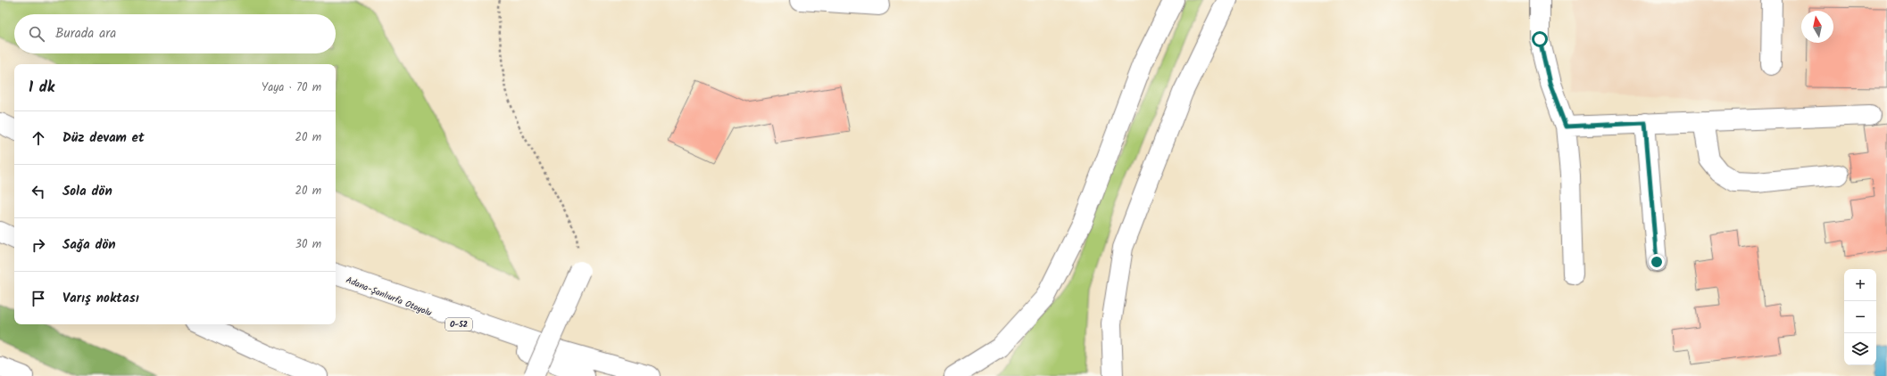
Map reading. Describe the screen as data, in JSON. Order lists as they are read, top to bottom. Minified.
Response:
{"streets":{"main road":["Adana-Şanlıurfa Otoyolu","O-52"]},"north":"top","page":{"search":"Burada ara","heading":["1 dk","Yaya · 70 m"],"list":[["Düz devam et","20 m"],["Sola dön","20 m"],["Sağa dön","30 m"],"Varış noktası"],"map_buttons":["+","−"]}}
